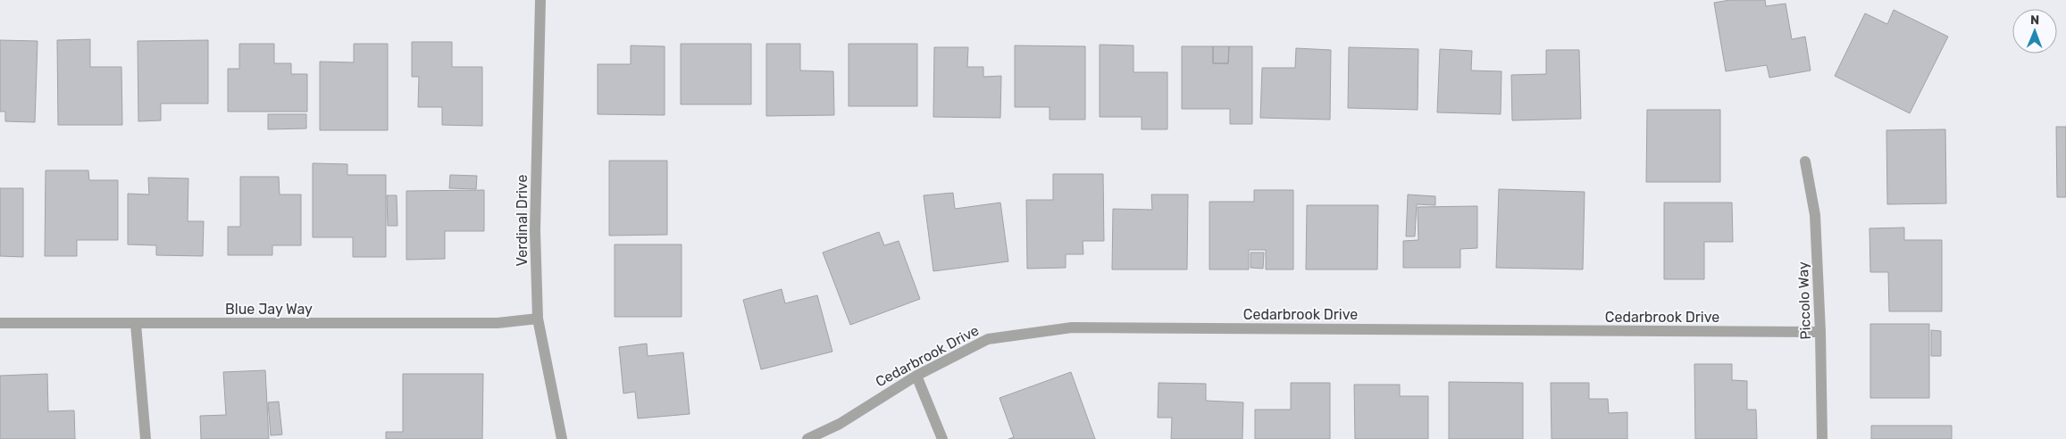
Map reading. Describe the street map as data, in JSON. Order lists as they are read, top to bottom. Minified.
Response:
{"streets":{"street":["Verdinal Drive","Piccolo Way","Blue Jay Way","Cedarbrook Drive"]},"crossings":[["Verdinal Drive","Blue Jay Way"],["Piccolo Way","Cedarbrook Drive"]],"north":"top"}
